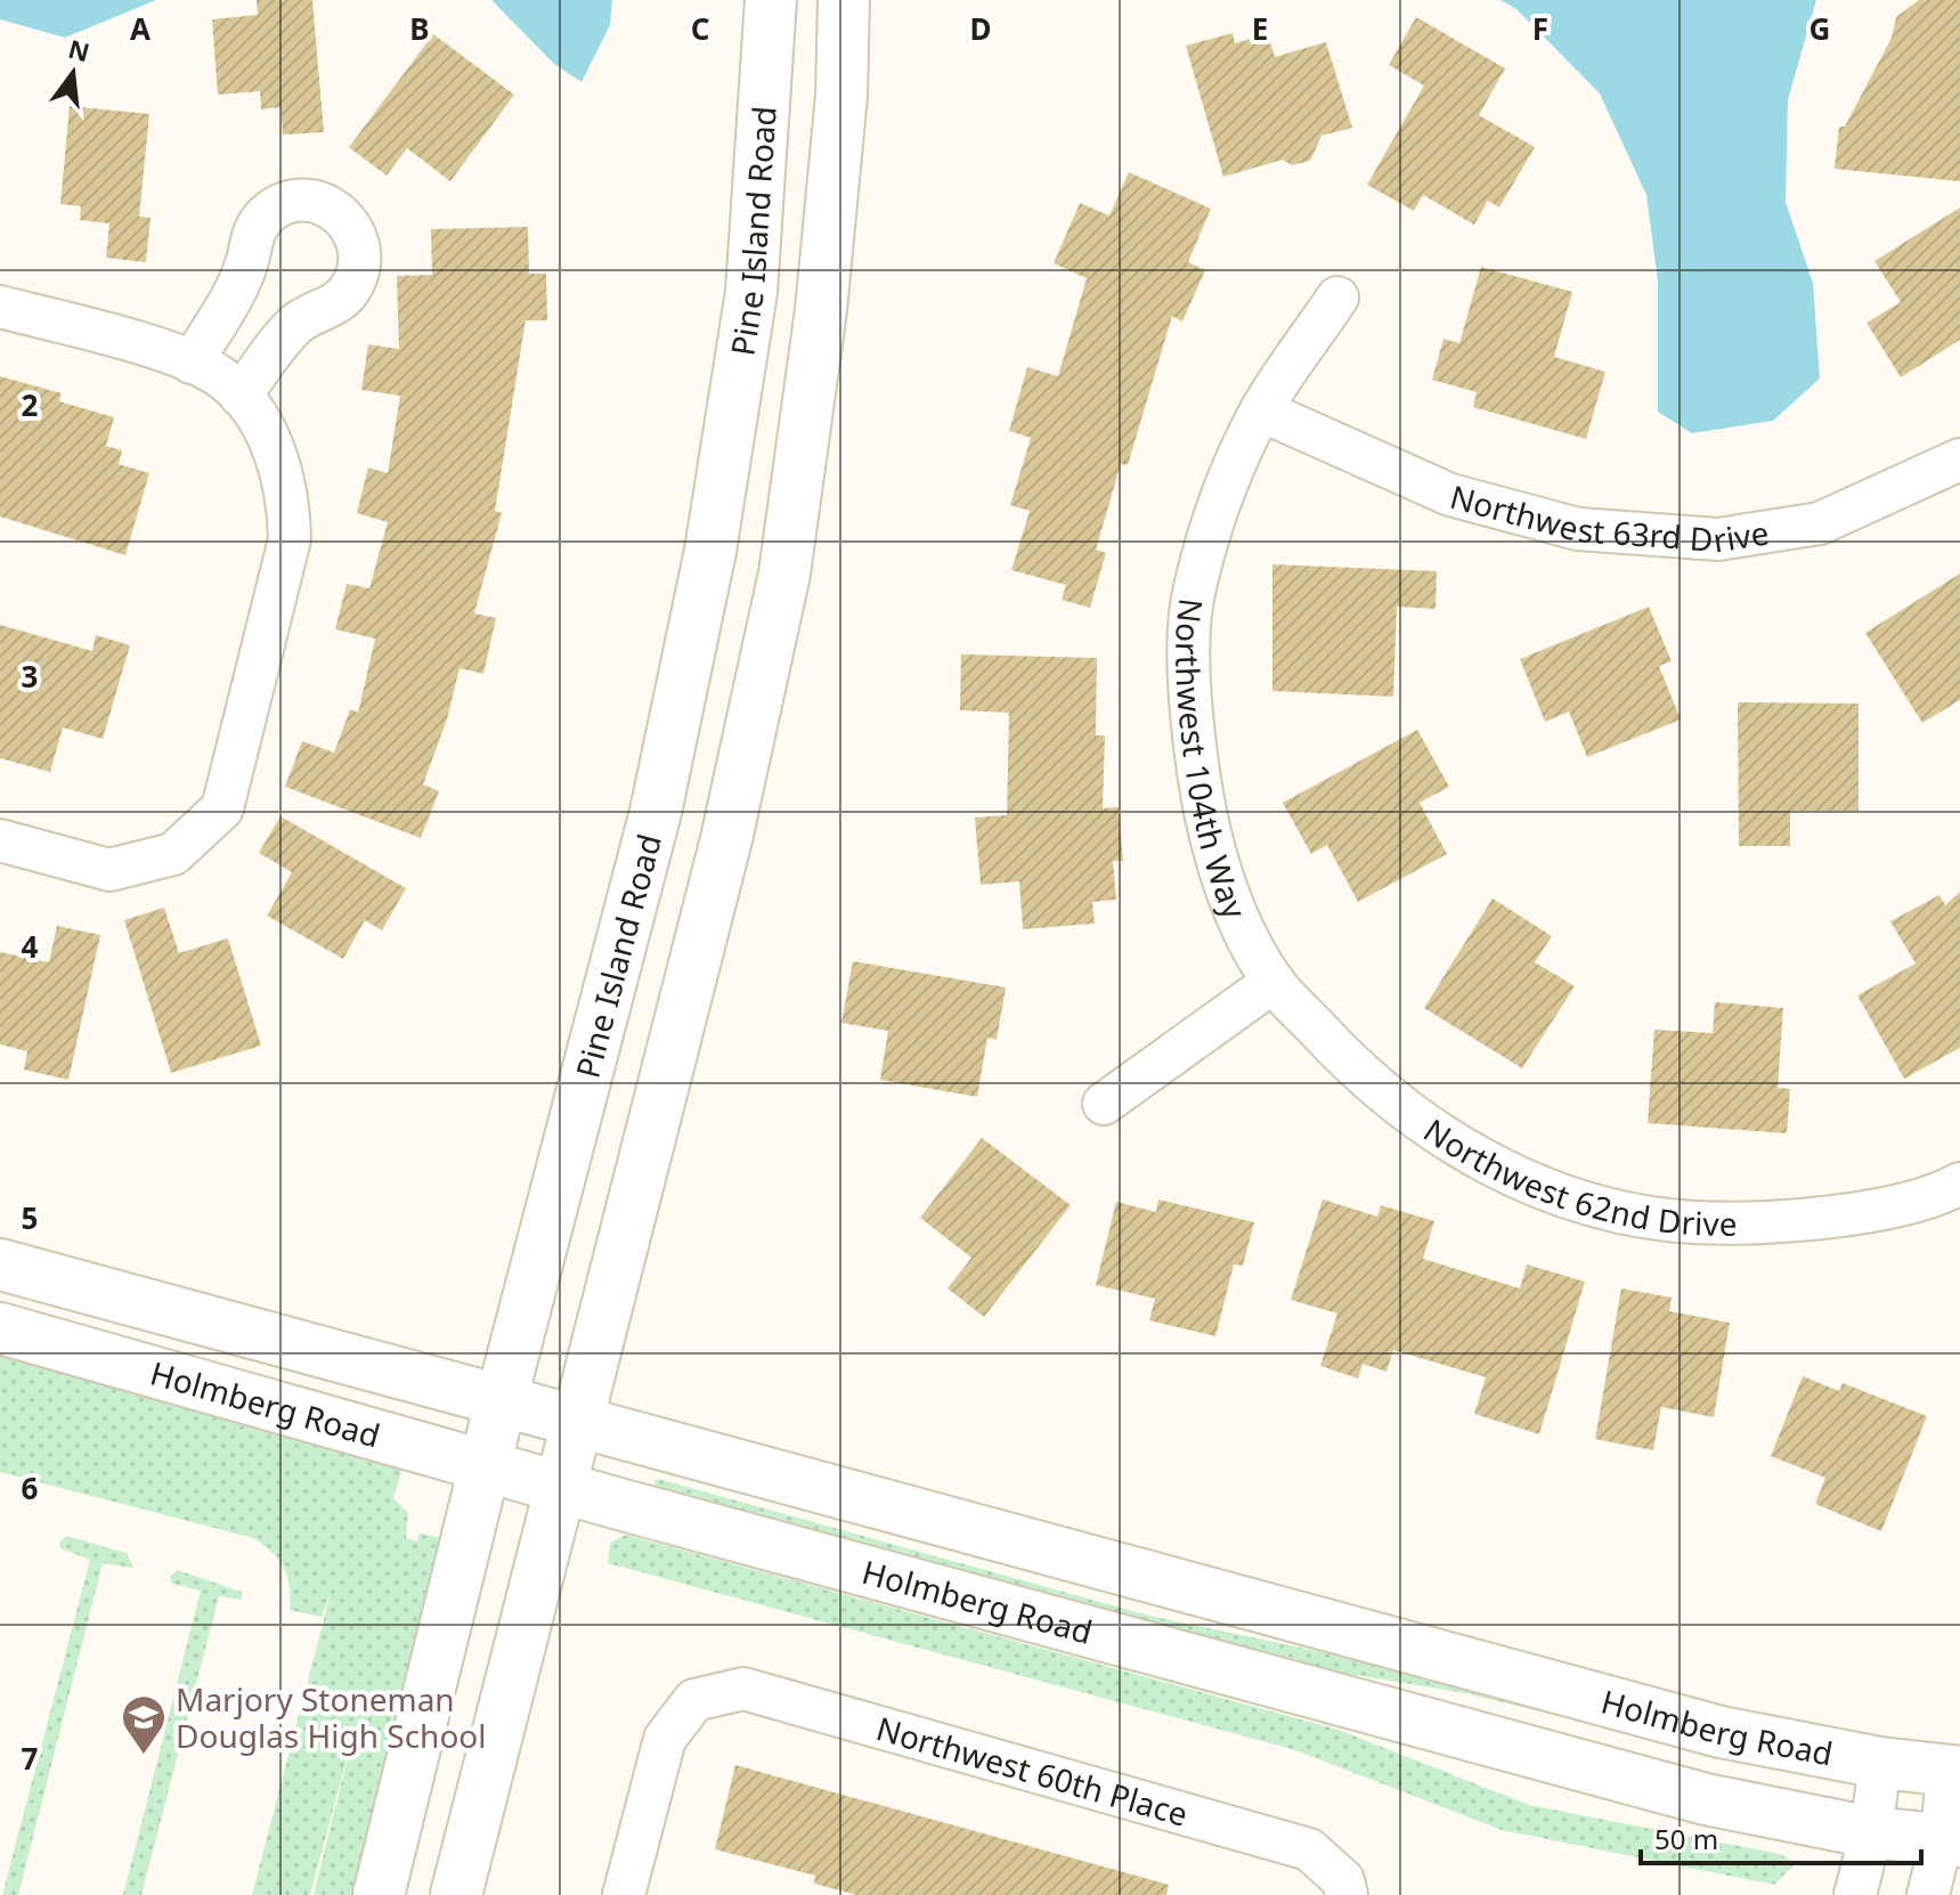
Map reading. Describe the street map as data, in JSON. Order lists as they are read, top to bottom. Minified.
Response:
{"streets":{"street":["Pine Island Road","Northwest 63rd Drive","Northwest 104th Way","Northwest 62nd Drive","Holmberg Road","Northwest 60th Place"]},"crossings":[["Pine Island Road","Holmberg Road"],["Northwest 63rd Drive","Northwest 104th Way"],["Northwest 104th Way","Northwest 62nd Drive"]],"places":{"school or university":["Marjory Stoneman Douglas High School"]},"scale_bar":"50 m","north":"top","grid":{"columns":["A","B","C","D","E","F","G"],"rows":["2","3","4","5","6","7"]}}
